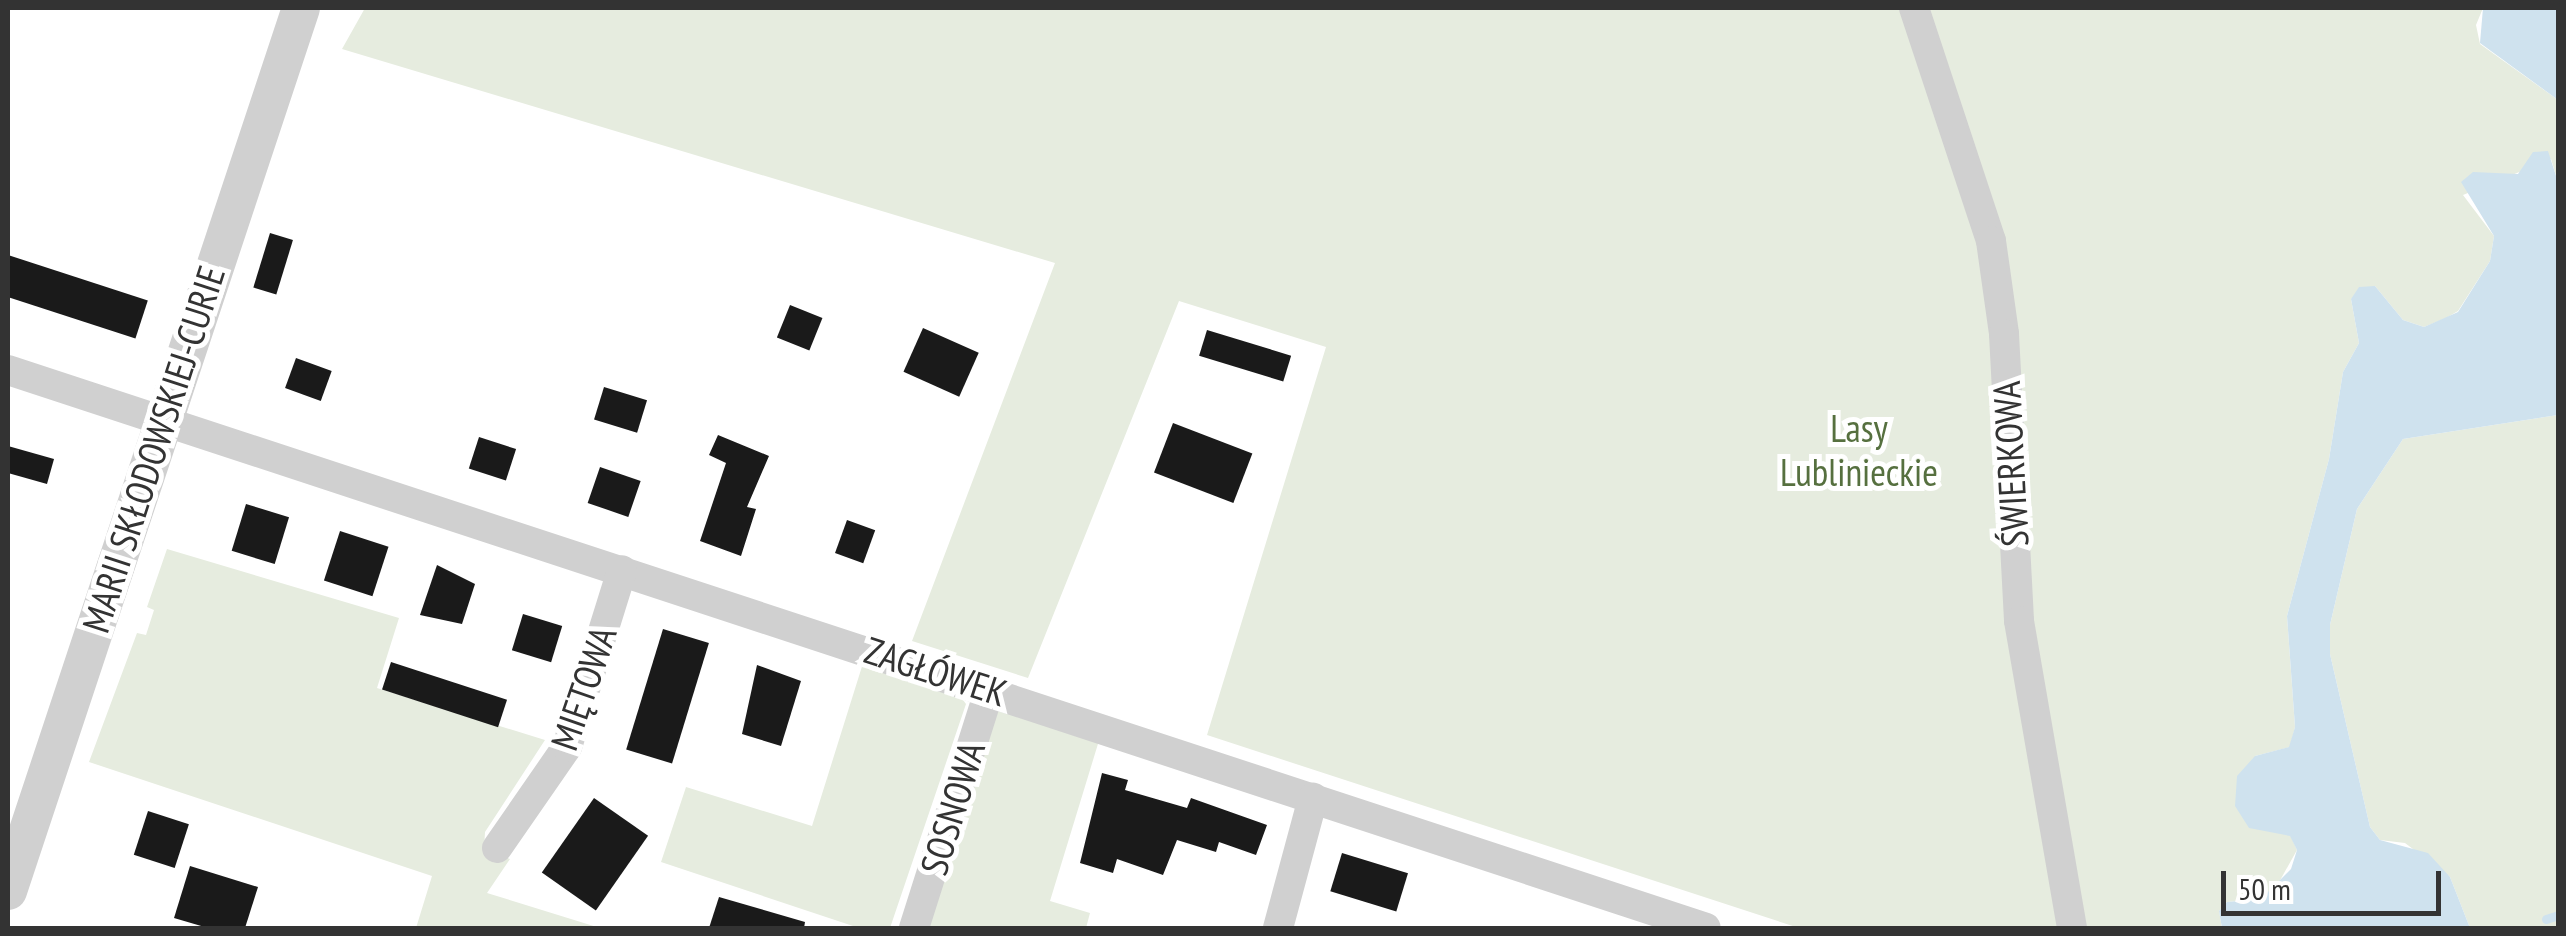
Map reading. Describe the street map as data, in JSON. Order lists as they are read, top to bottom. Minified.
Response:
{"streets":{"street":["MARII SKŁODOWSKIEJ-CURIE","ŚWIERKOWA","ZAGŁÓWEK","MIĘTOWA","SOSNOWA"]},"crossings":[["MARII SKŁODOWSKIEJ-CURIE","ZAGŁÓWEK"],["ZAGŁÓWEK","MIĘTOWA"],["ZAGŁÓWEK","SOSNOWA"]],"parks":["Lasy Lublinieckie"],"scale_bar":"50 m"}
